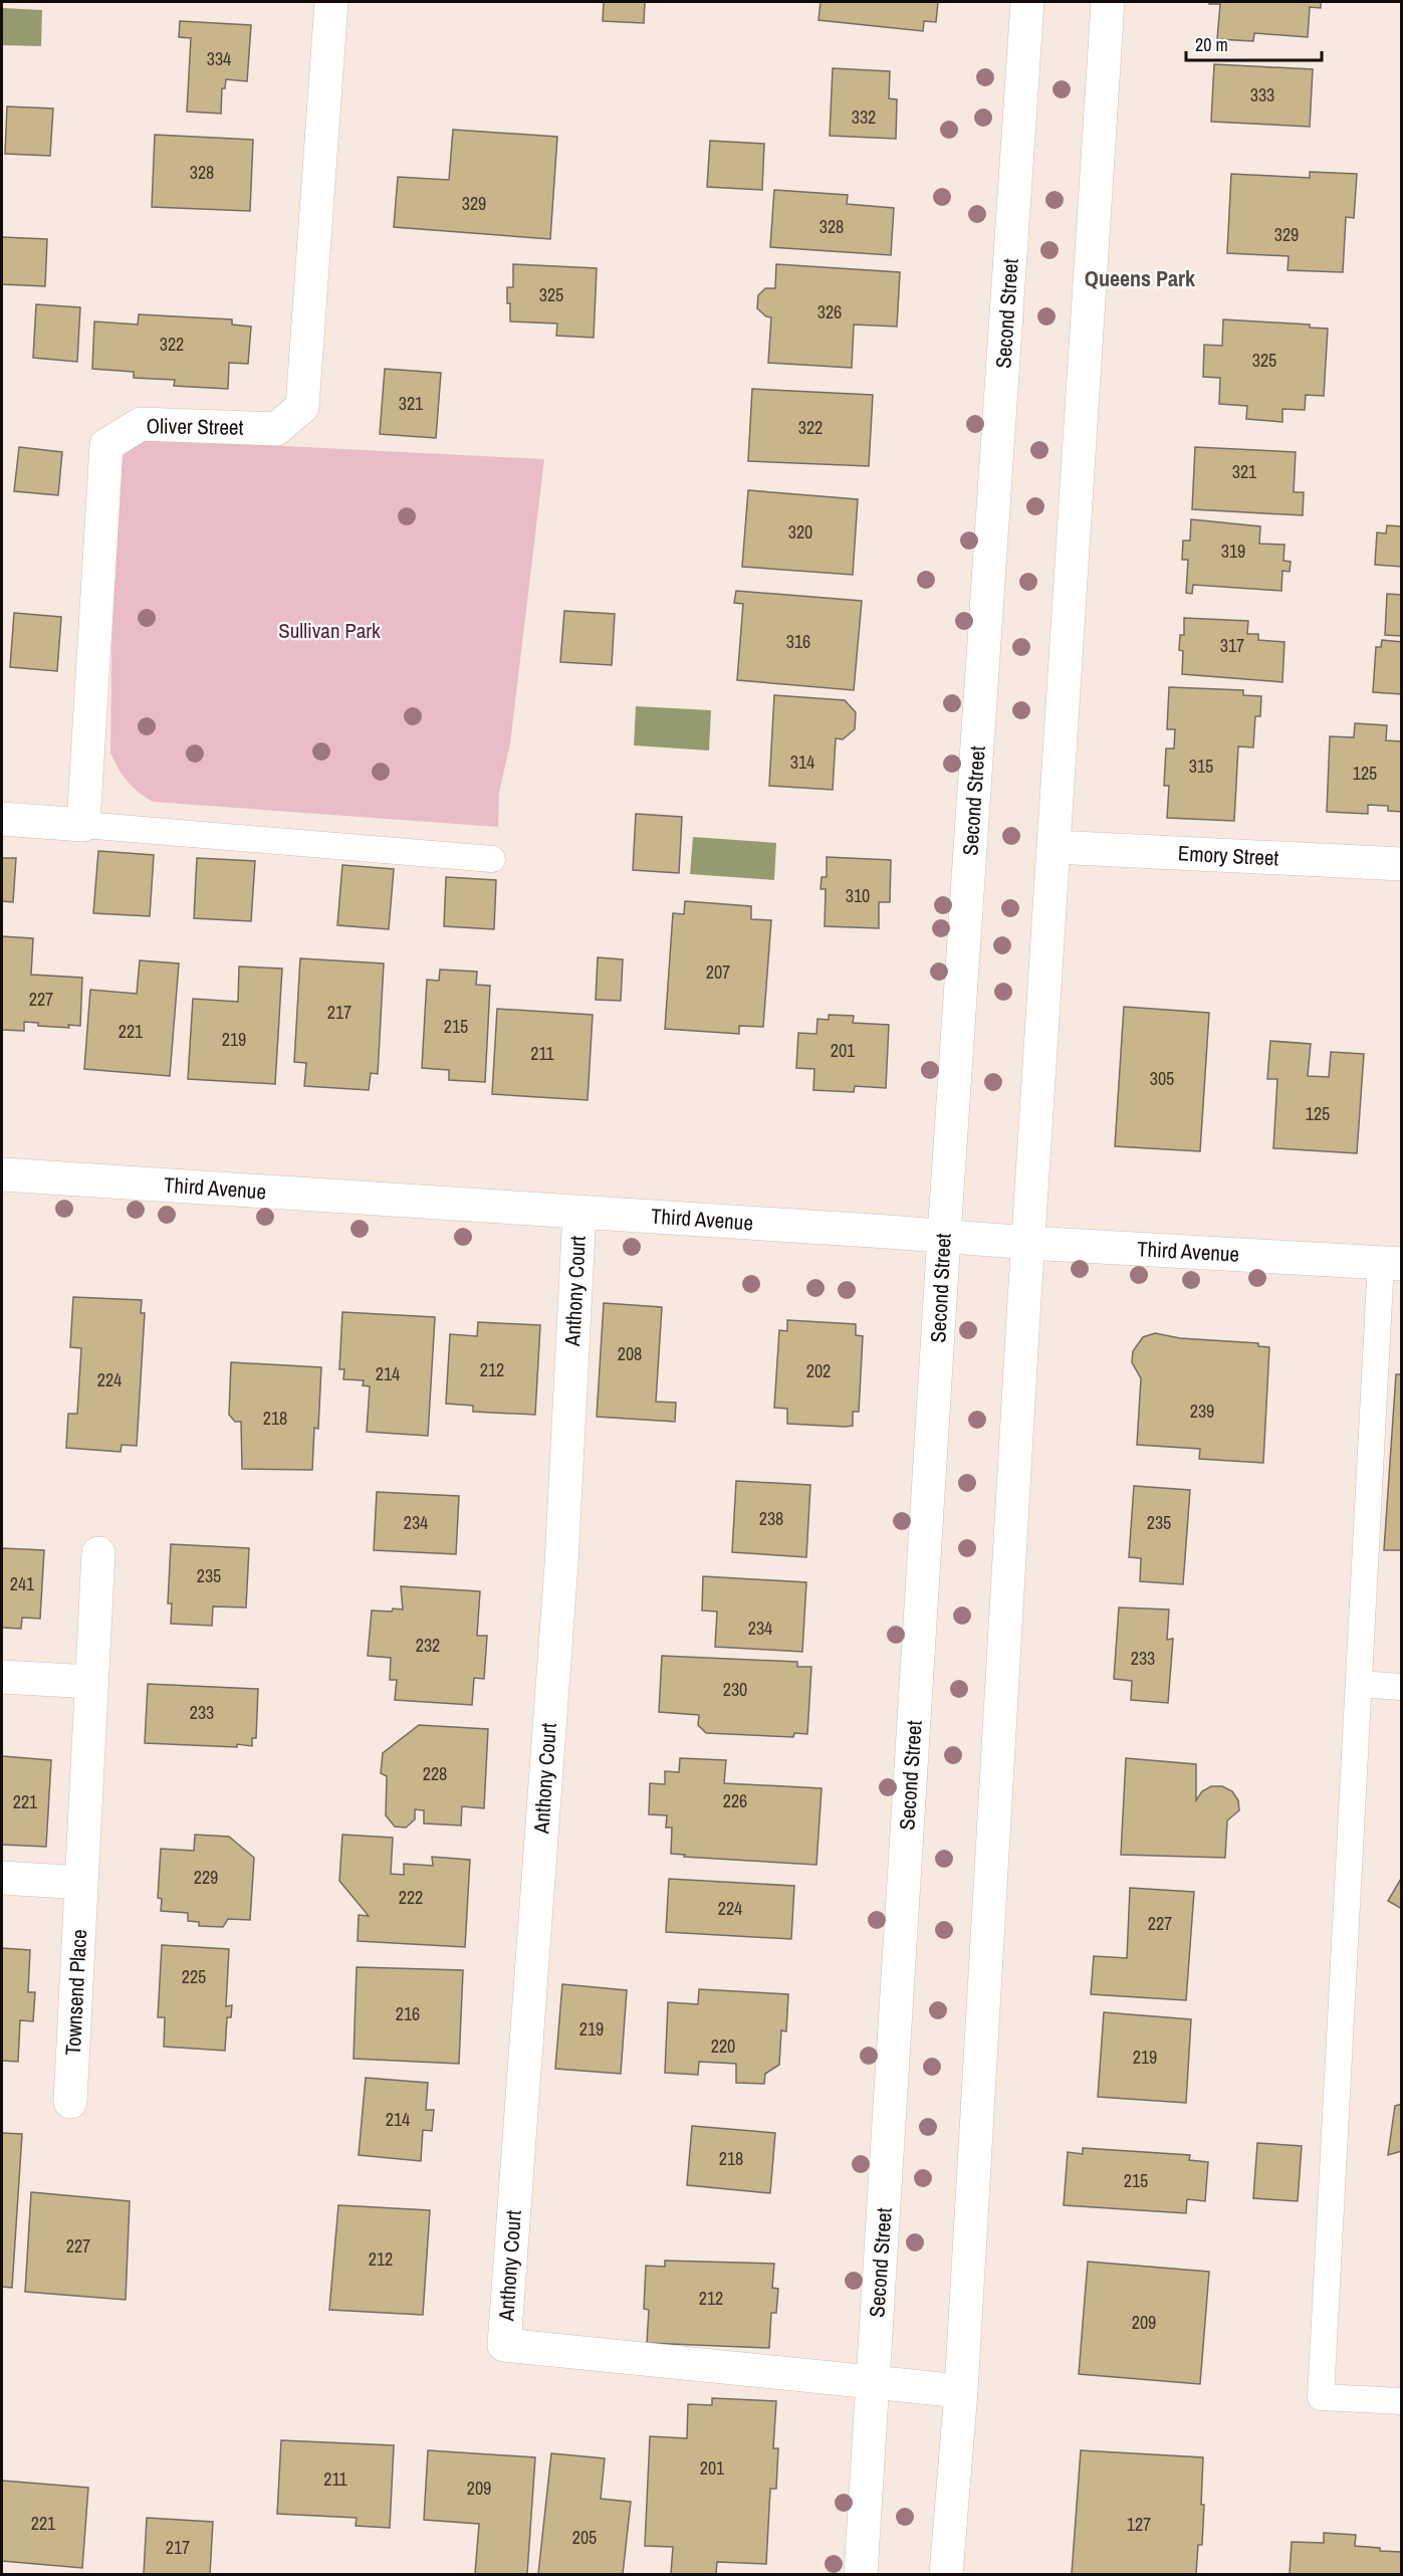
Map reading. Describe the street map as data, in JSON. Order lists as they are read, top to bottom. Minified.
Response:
{"streets":{"street":["Second Street","Oliver Street","Emory Street","Third Avenue","Anthony Court","Townsend Place"]},"crossings":[["Second Street","Third Avenue"],["Second Street","Anthony Court"],["Third Avenue","Anthony Court"]],"districts":["Queens Park"],"parks":["Sullivan Park"],"house_numbers":["334","333","332","328","329","328","329","325","326","322","325","321","322","321","320","319","316","317","314","315","125","310","207","227","217","215","221","219","201","211","305","125","208","212","202","214","224","239","218","238","234","235","235","241","234","232","233","230","233","228","226","221","229","222","224","227","225","216","219","220","219","214","218","215","227","212","212","209","201","211","209","221","127","205","217"],"scale_bar":"20 m"}
